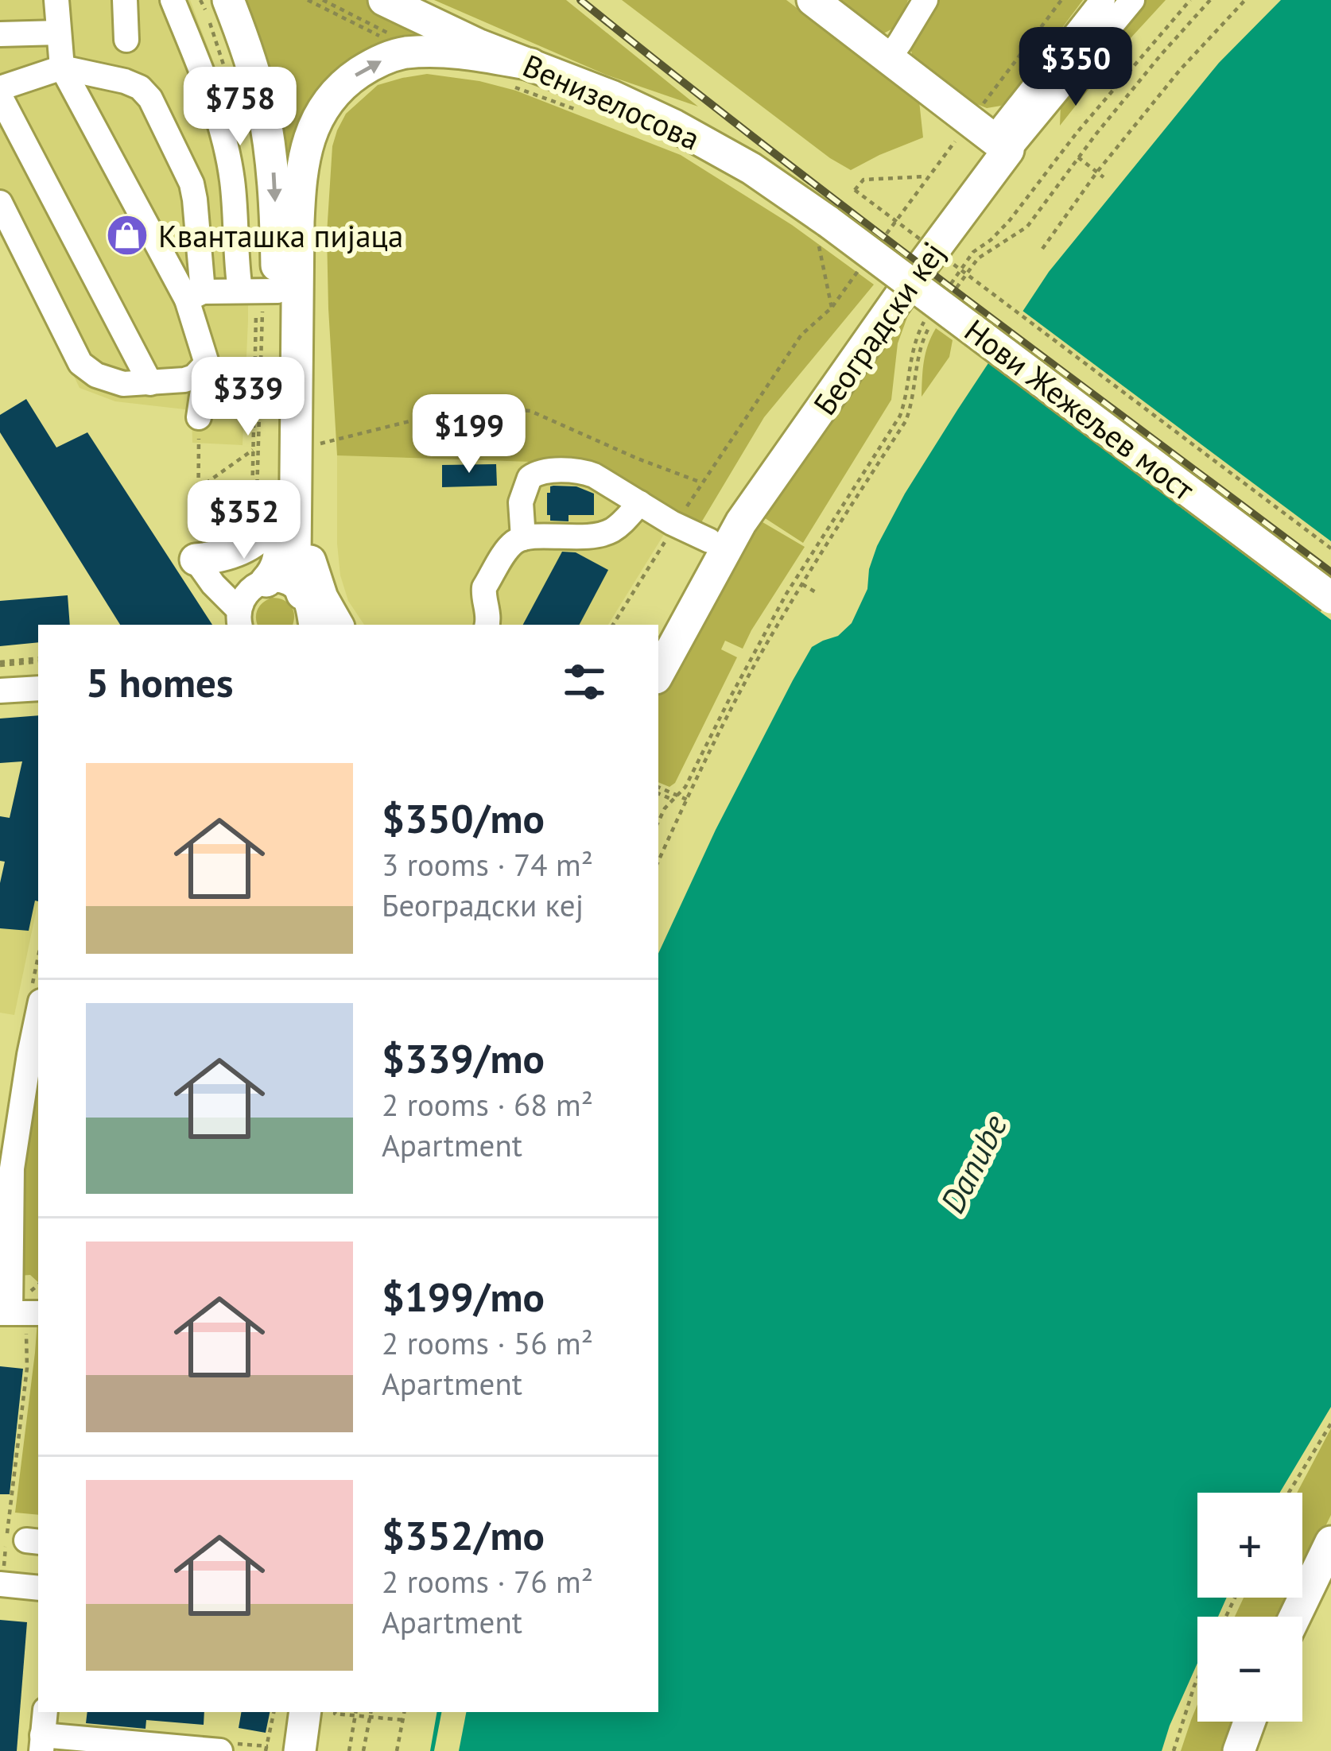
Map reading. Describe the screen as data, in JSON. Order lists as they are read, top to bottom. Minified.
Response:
{"streets":{"main road":["Венизелосова","Београдски кеј","Нови Жежељев мост"]},"crossings":[["Венизелосова","Нови Жежељев мост"]],"water":["Danube"],"places":{"shop":["Кванташка пијаца"]},"page":{"price":["$350","$758","$339","$199","$352"],"heading":"5 homes","list":[{"name":"$350/mo","note":"3 rooms · 74 m² · Београдски кеј"},{"name":"$339/mo","note":"2 rooms · 68 m² · Apartment"},{"name":"$199/mo","note":"2 rooms · 56 m² · Apartment"},{"name":"$352/mo","note":"2 rooms · 76 m² · Apartment"}],"map_buttons":["+","−"]}}
